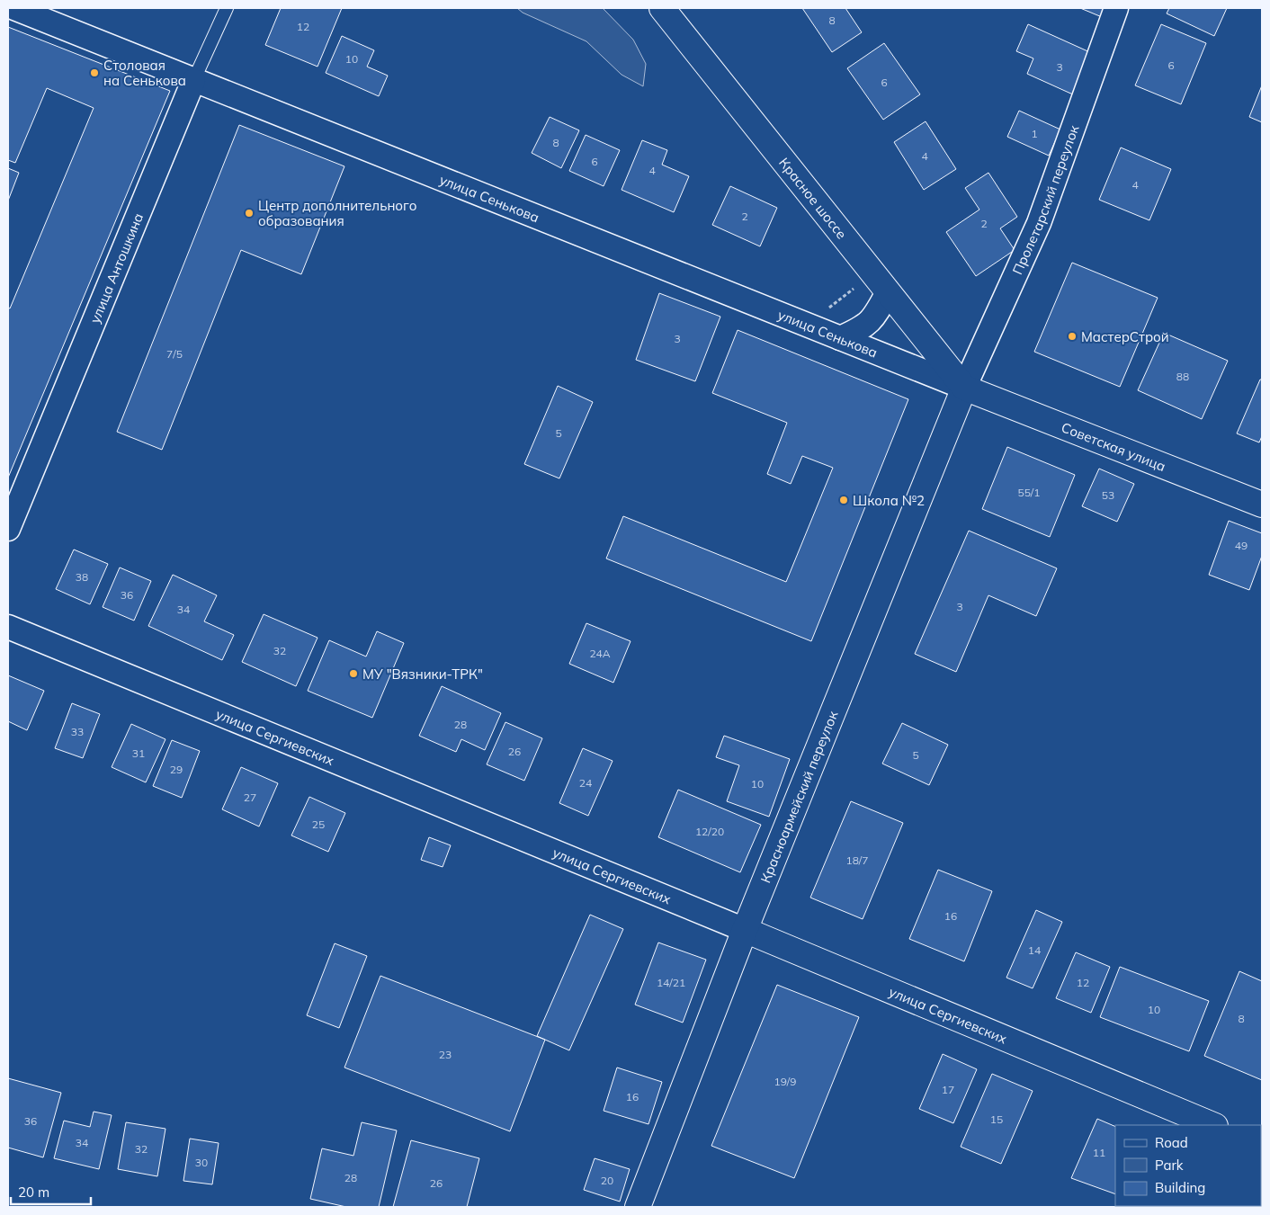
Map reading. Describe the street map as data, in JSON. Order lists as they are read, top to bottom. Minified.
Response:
{"streets":{"street":["Красное шоссе","улица Сенькова","Пролетарский переулок","улица Антошкина","Советская улица","улица Сергиевских","Красноармейский переулок"]},"crossings":[["Красное шоссе","улица Сенькова"],["Красное шоссе","Пролетарский переулок"],["Красное шоссе","Советская улица"],["Красное шоссе","Красноармейский переулок"],["улица Сенькова","Пролетарский переулок"],["улица Сенькова","улица Антошкина"],["улица Сенькова","Советская улица"],["улица Сенькова","Красноармейский переулок"],["Пролетарский переулок","Советская улица"],["Пролетарский переулок","Красноармейский переулок"],["Советская улица","Красноармейский переулок"],["улица Сергиевских","Красноармейский переулок"]],"places":["Столовая на Сенькова","Центр дополнительного образования","МастерСтрой","Школа №2","МУ \"Вязники-ТРК\""],"house_numbers":["8","12","10","6","3","6","1","8","4","6","4","4","2","2","3","7/5","88","5","55/1","53","49","38","36","3","34","32","24А","28","33","26","31","5","29","24","10","27","25","12/20","18/7","16","14","14/21","12","10","8","23","19/9","17","16","15","36","34","32","11","30","28","20","26"],"legend":["Road","Park","Building"],"scale_bar":"20 m"}
